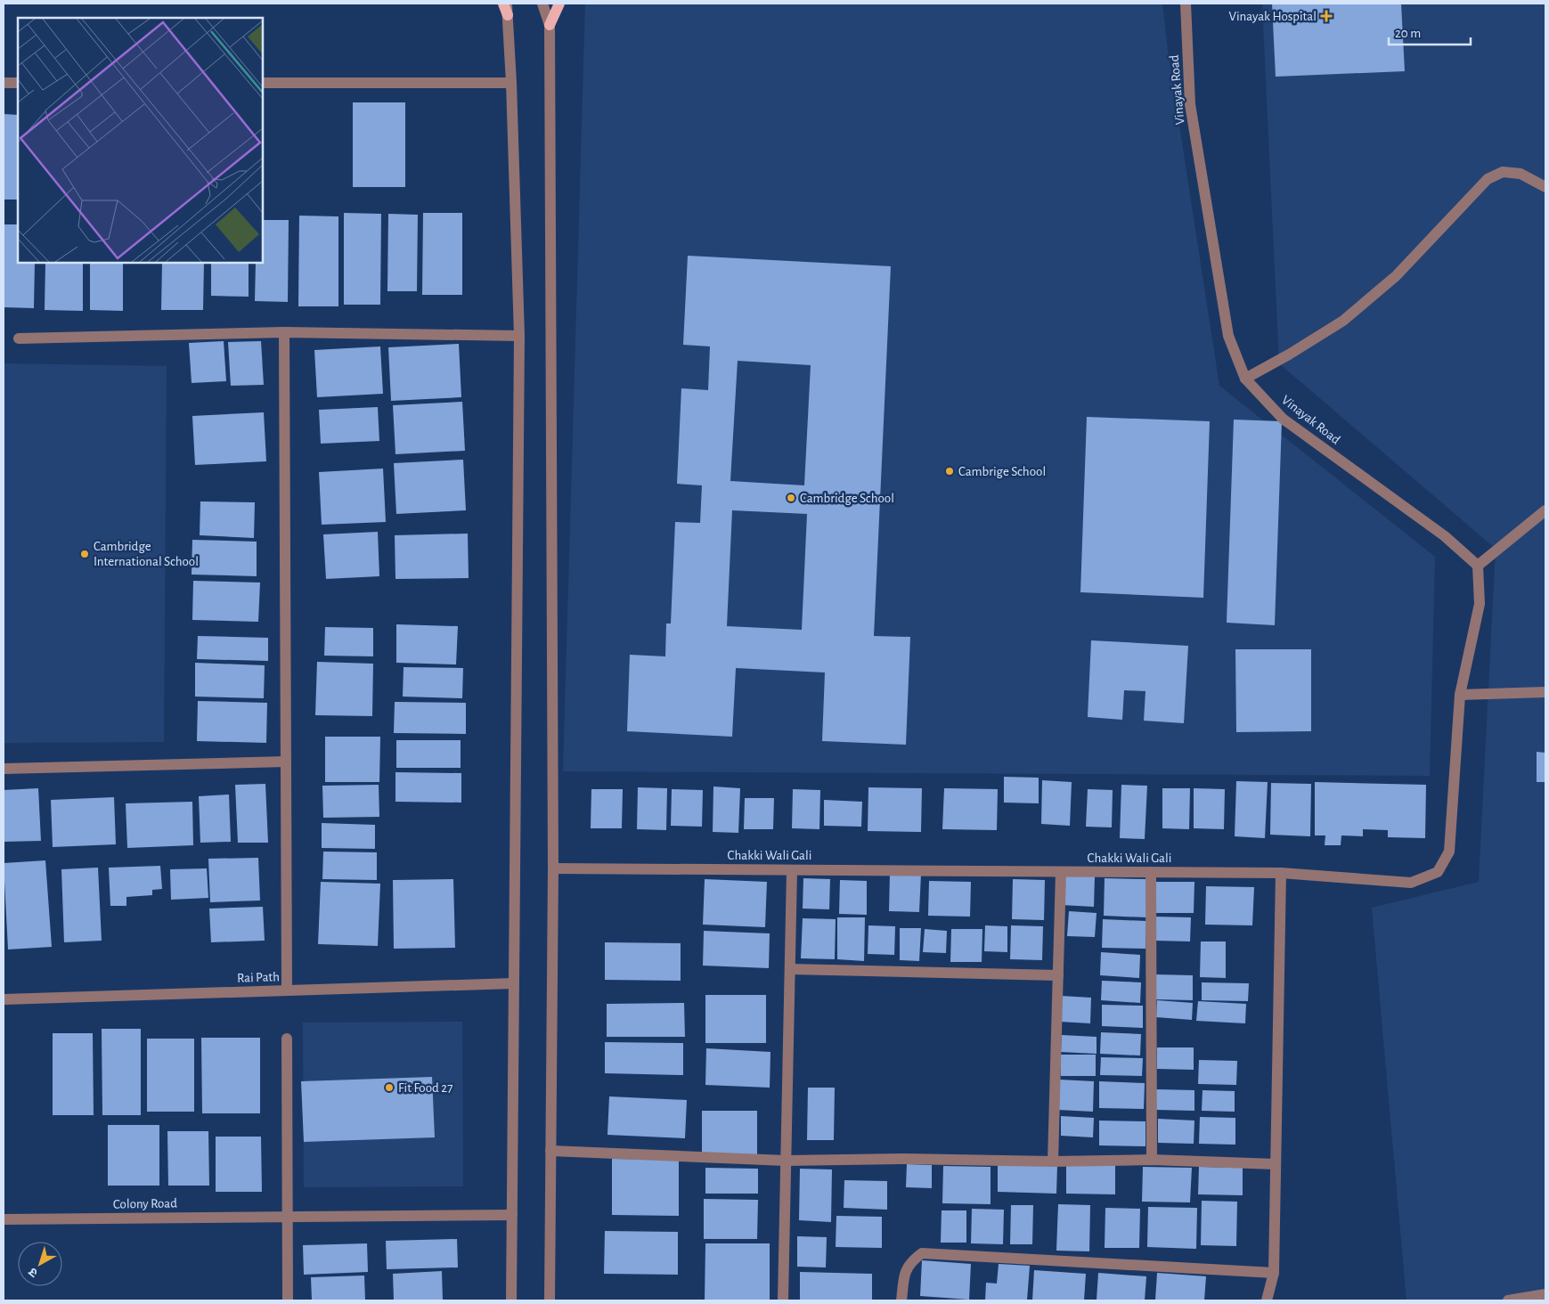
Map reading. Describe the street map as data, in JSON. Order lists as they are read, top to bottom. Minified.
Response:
{"streets":{"street":["Vinayak Road","Chakki Wali Gali","Rai Path","Colony Road"]},"places":{"health":["Vinayak Hospital"],"other":["Cambrige School","Cambridge School","Cambridge International School","Fit Food 27"]},"scale_bar":"20 m","north":"bottom left"}
